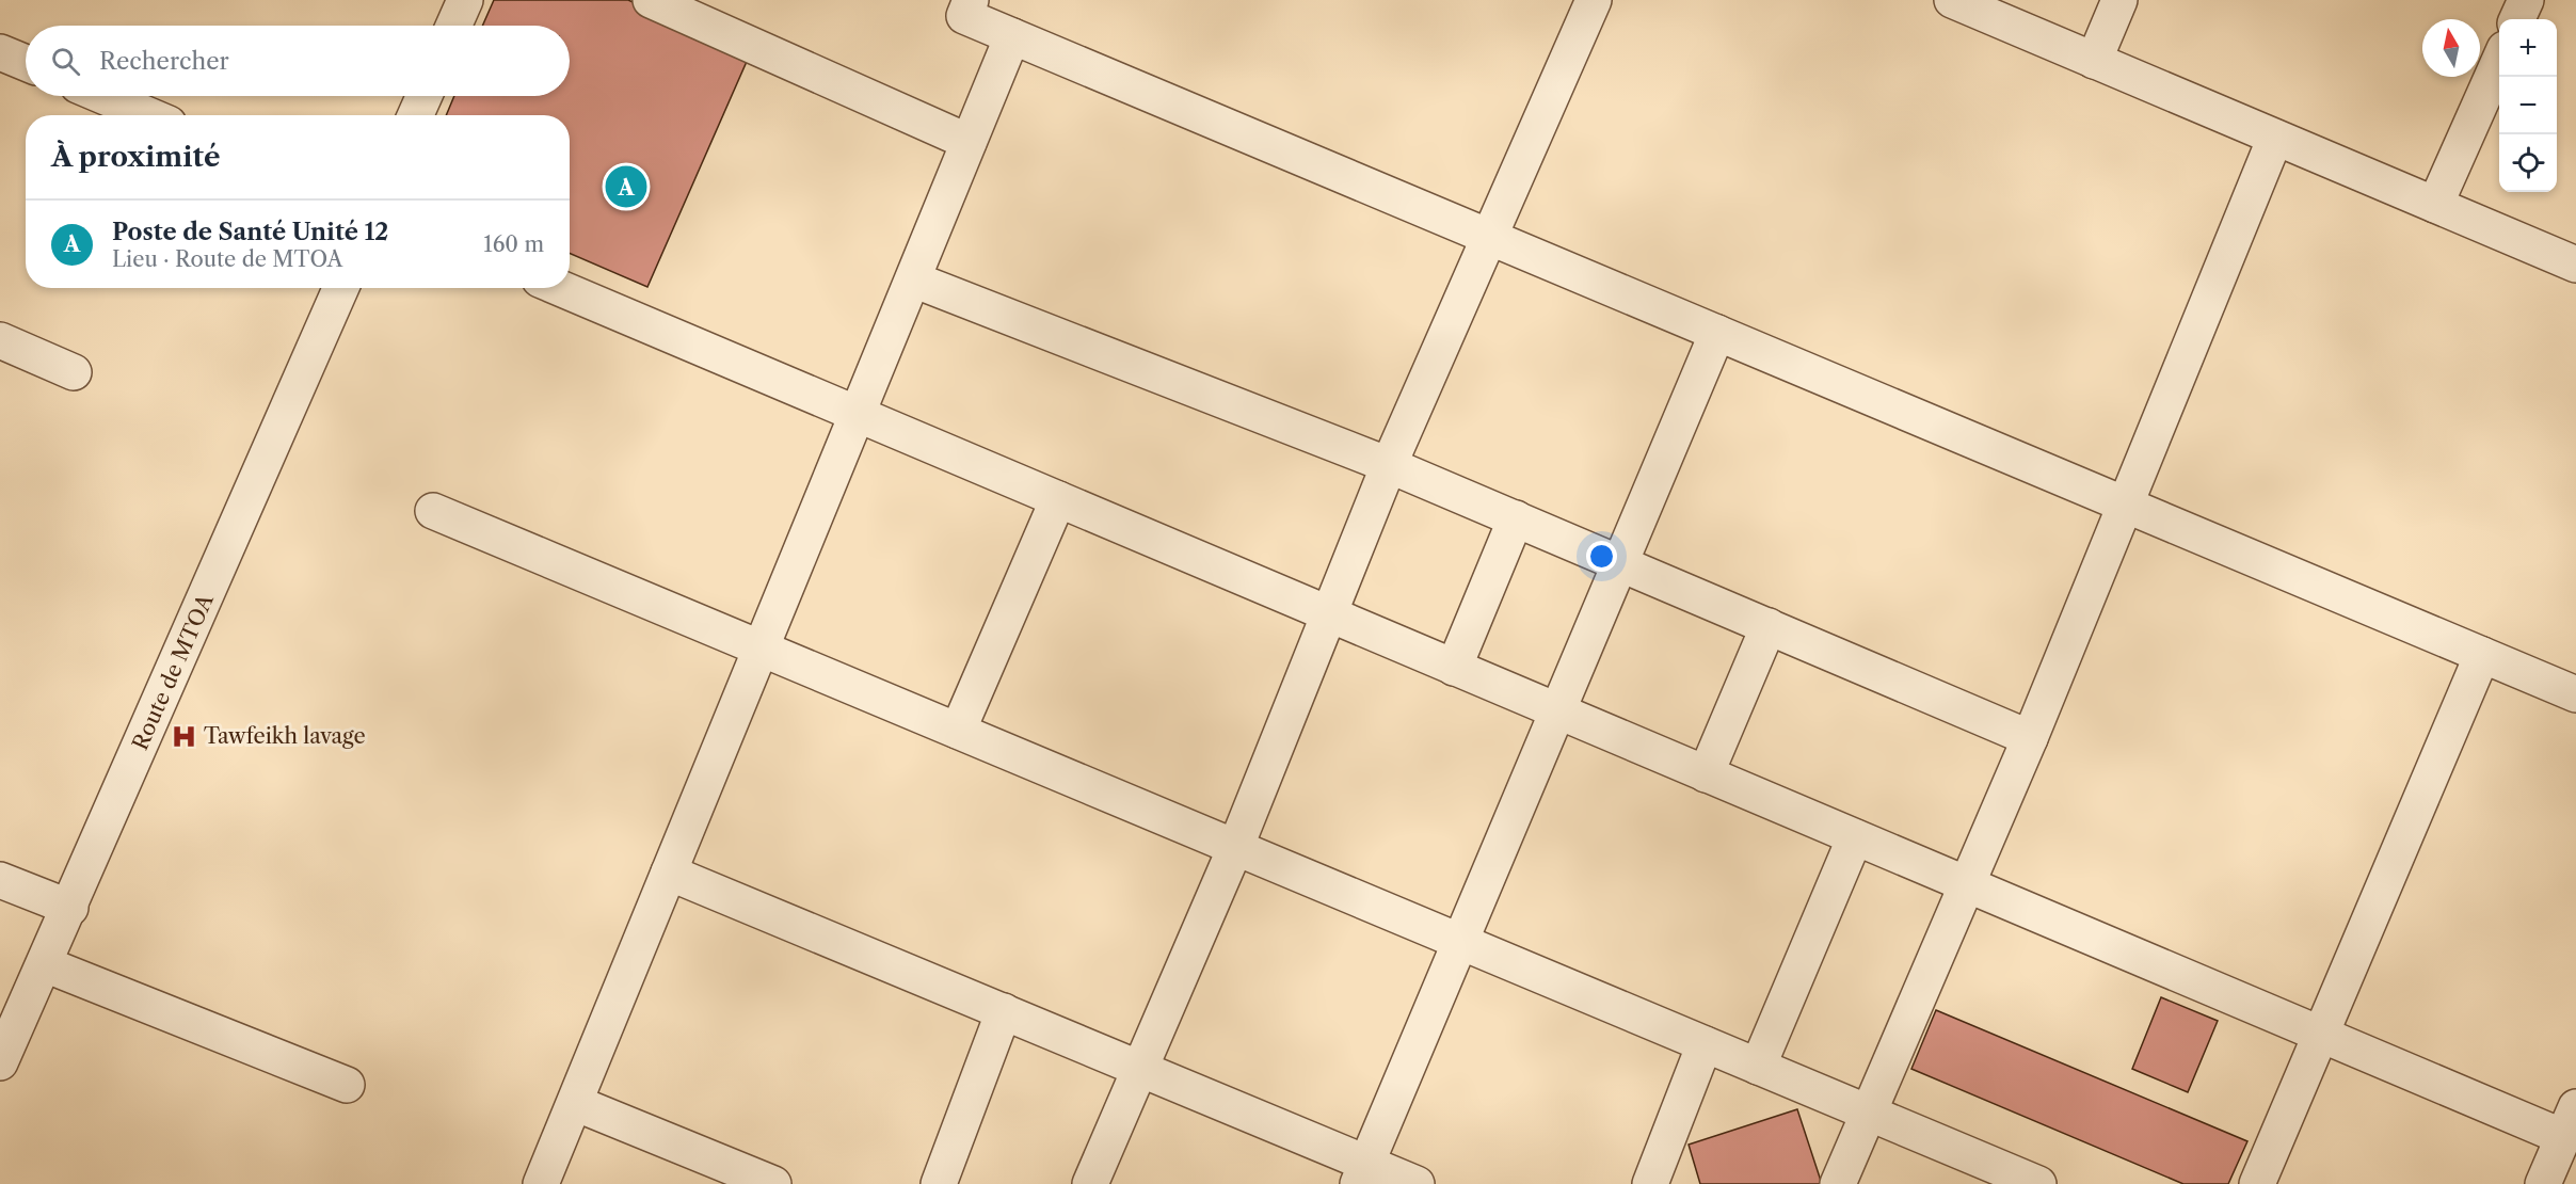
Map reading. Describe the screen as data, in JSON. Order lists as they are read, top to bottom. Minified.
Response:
{"streets":{"street":["Route de MTOA"]},"places":{"hospital":["Tawfeikh lavage"]},"north":"top","page":{"map_buttons":["+","−"],"search":"Rechercher","heading":"À proximité","pins":"A","list":[{"mark":"A","name":"Poste de Santé Unité 12","note":"Lieu · Route de MTOA","value":"160 m"}]}}
